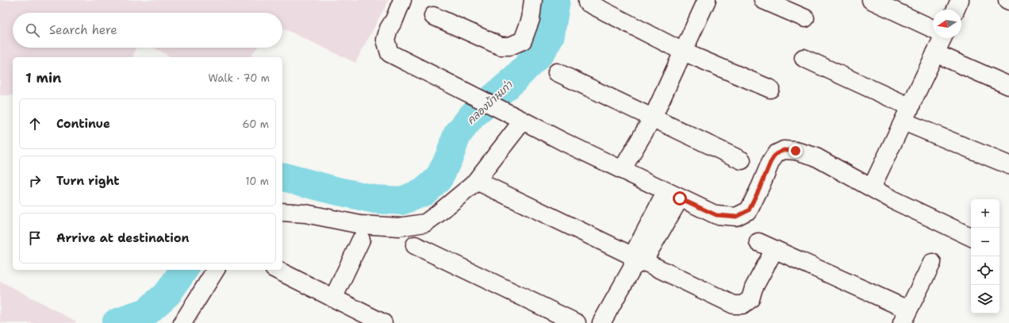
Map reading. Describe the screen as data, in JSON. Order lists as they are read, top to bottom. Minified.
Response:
{"water":["คลองบ้านเก่า"],"north":"left","page":{"search":"Search here","heading":["1 min","Walk · 70 m"],"list":[["Continue","60 m"],["Turn right","10 m"],"Arrive at destination"],"map_buttons":["+","−"]}}
